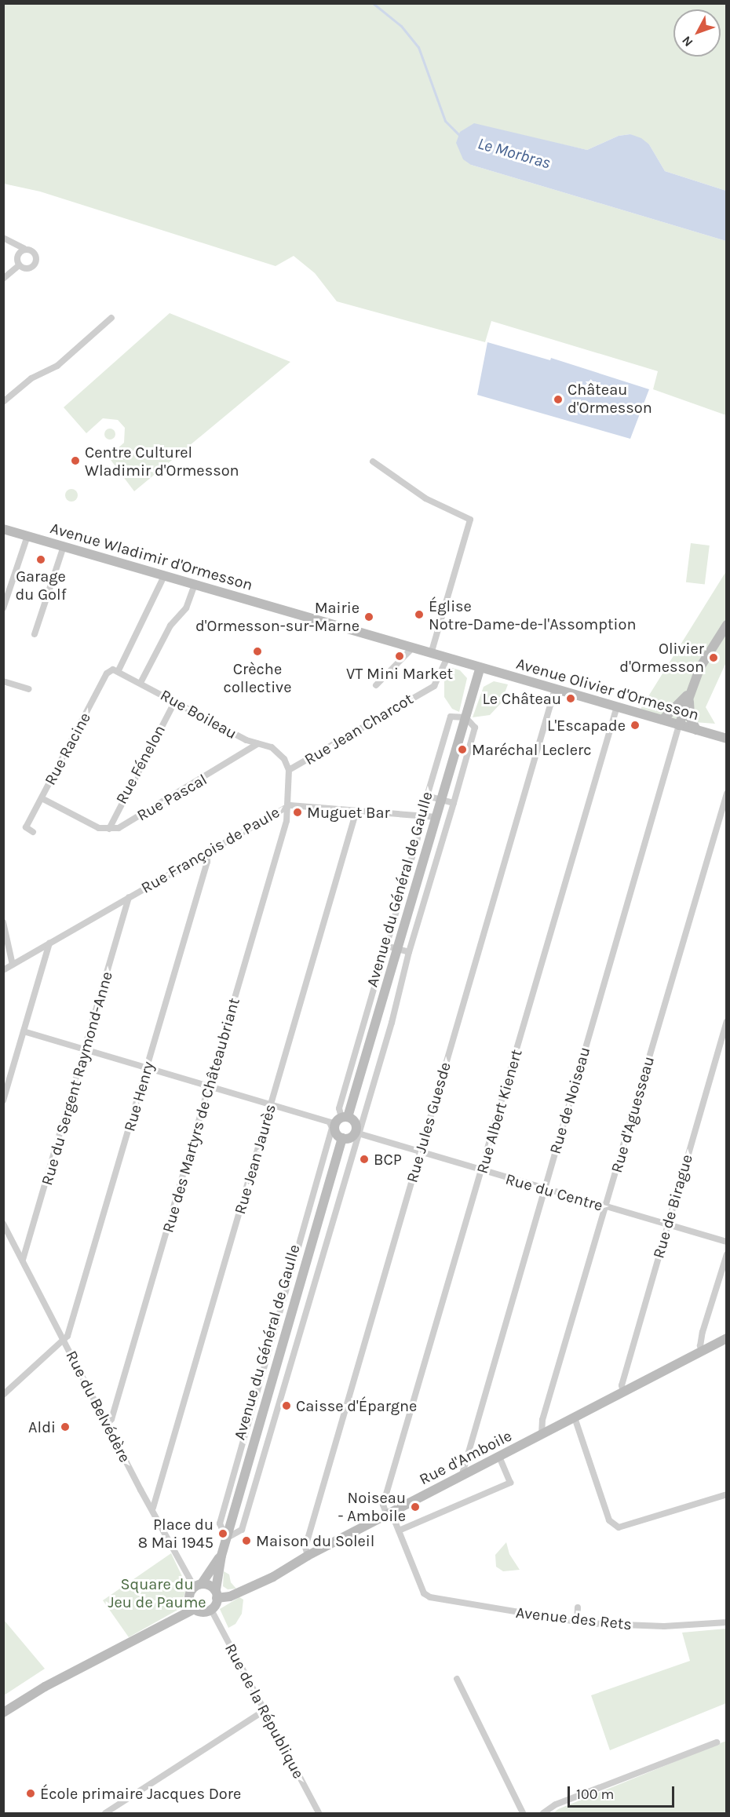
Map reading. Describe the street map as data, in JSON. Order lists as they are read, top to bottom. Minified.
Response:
{"streets":{"street":["Avenue Wladimir d'Ormesson","Avenue Olivier d'Ormesson","Rue Boileau","Rue Jean Charcot","Rue Racine","Rue Fénelon","Rue Pascal","Rue François de Paule","Avenue du Général de Gaulle","Rue du Sergent Raymond-Anne","Rue Henry","Rue de Noiseau","Rue Albert Kienert","Rue d'Aguesseau","Rue des Martyrs de Châteaubriant","Rue Jules Guesde","Rue Jean Jaurès","Rue du Centre","Rue de Birague","Rue du Belvédère","Rue d'Amboile","Avenue des Rets","Rue de la République"]},"crossings":[["Avenue Wladimir d'Ormesson","Avenue Olivier d'Ormesson"],["Avenue Wladimir d'Ormesson","Rue Jean Charcot"],["Avenue Wladimir d'Ormesson","Rue Racine"],["Avenue Wladimir d'Ormesson","Avenue du Général de Gaulle"],["Avenue Olivier d'Ormesson","Avenue du Général de Gaulle"],["Avenue Olivier d'Ormesson","Rue de Noiseau"],["Avenue Olivier d'Ormesson","Rue Albert Kienert"],["Avenue Olivier d'Ormesson","Rue Jules Guesde"],["Rue Boileau","Rue Fénelon"],["Rue Boileau","Rue Pascal"],["Rue Jean Charcot","Rue François de Paule"],["Rue Jean Charcot","Rue des Martyrs de Châteaubriant"],["Rue Fénelon","Rue Pascal"],["Rue François de Paule","Avenue du Général de Gaulle"],["Rue François de Paule","Rue du Sergent Raymond-Anne"],["Rue François de Paule","Rue Henry"],["Rue François de Paule","Rue des Martyrs de Châteaubriant"],["Rue François de Paule","Rue Jean Jaurès"],["Avenue du Général de Gaulle","Rue du Belvédère"],["Avenue du Général de Gaulle","Rue d'Amboile"],["Avenue du Général de Gaulle","Rue de la République"],["Rue du Sergent Raymond-Anne","Rue du Belvédère"],["Rue Henry","Rue du Belvédère"],["Rue de Noiseau","Rue du Centre"],["Rue de Noiseau","Rue d'Amboile"],["Rue Albert Kienert","Rue du Centre"],["Rue Albert Kienert","Rue d'Amboile"],["Rue d'Aguesseau","Rue du Centre"],["Rue d'Aguesseau","Rue d'Amboile"],["Rue des Martyrs de Châteaubriant","Rue du Belvédère"],["Rue Jules Guesde","Rue du Centre"],["Rue Jules Guesde","Rue d'Amboile"],["Rue Jean Jaurès","Rue du Belvédère"],["Rue du Centre","Rue de Birague"],["Rue de Birague","Rue d'Amboile"],["Rue du Belvédère","Rue d'Amboile"],["Rue du Belvédère","Rue de la République"],["Rue d'Amboile","Rue de la République"]],"water":["Le Morbras"],"parks":["Square du Jeu de Paume"],"places":["Château d'Ormesson","Centre Culturel Wladimir d'Ormesson","Garage du Golf","Église Notre-Dame-de-l'Assomption","Mairie d'Ormesson-sur-Marne","Crèche collective","VT Mini Market","Olivier d'Ormesson","Le Château","L'Escapade","Maréchal Leclerc","Muguet Bar","BCP","Caisse d'Épargne","Aldi","Noiseau - Amboile","Place du 8 Mai 1945","Maison du Soleil","École primaire Jacques Dore"],"scale_bar":"100 m","north":"bottom left"}
